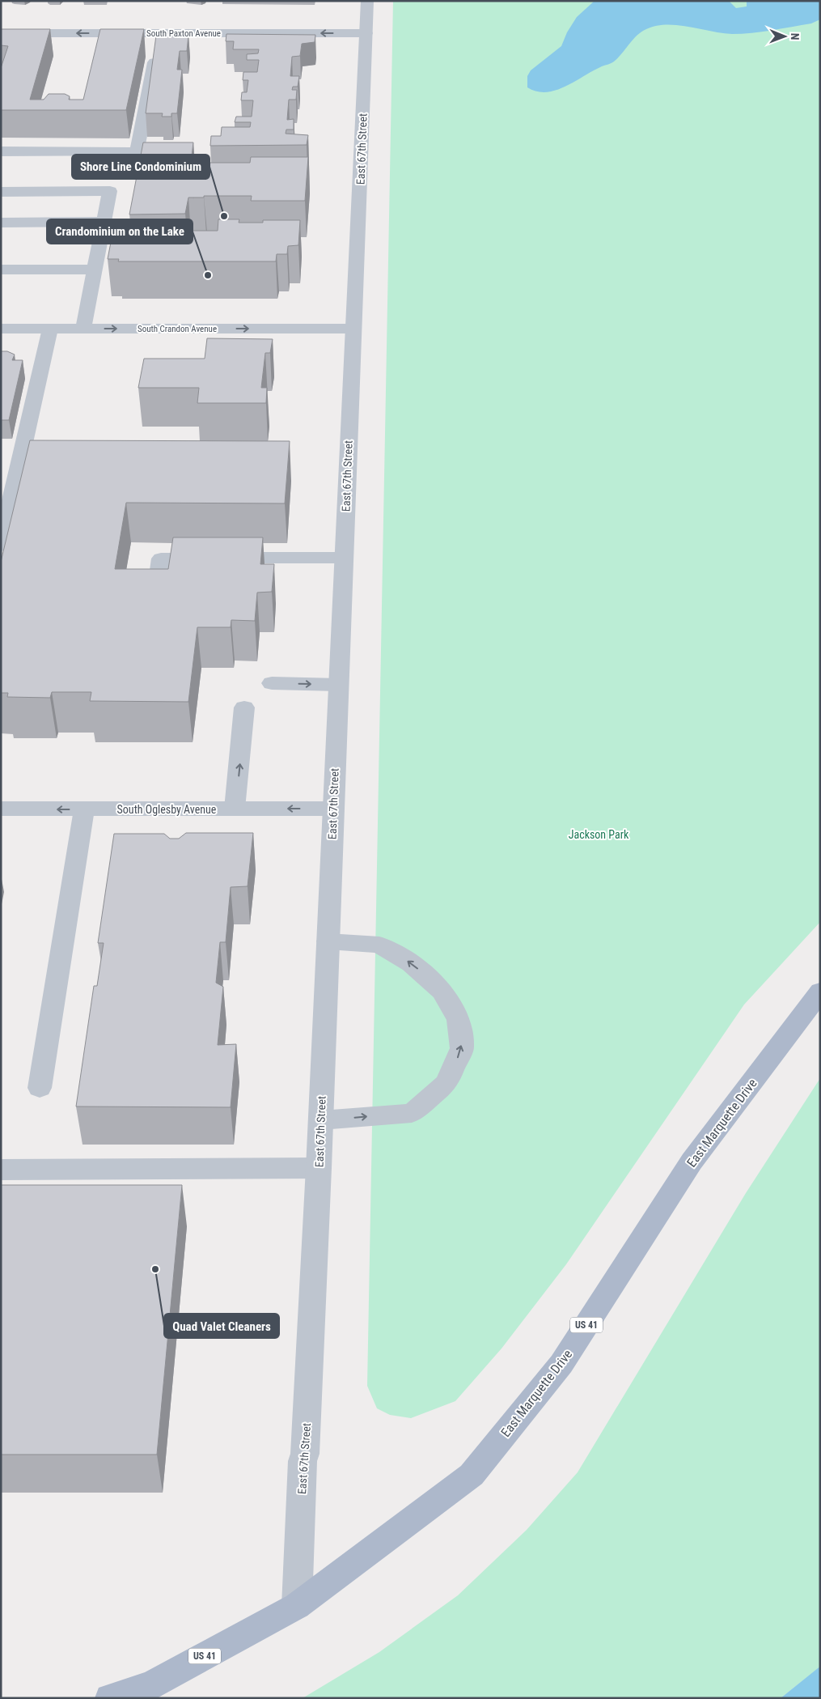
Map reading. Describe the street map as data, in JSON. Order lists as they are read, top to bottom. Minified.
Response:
{"streets":{"main road":["East Marquette Drive","US 41"],"street":["South Paxton Avenue","East 67th Street","South Crandon Avenue","South Oglesby Avenue"]},"crossings":[["South Paxton Avenue","East 67th Street"],["East 67th Street","South Crandon Avenue"],["East 67th Street","South Oglesby Avenue"],["East 67th Street","East Marquette Drive"],["East 67th Street","US 41"],["East Marquette Drive","US 41"]],"one_way":["South Paxton Avenue","South Crandon Avenue"],"parks":["Jackson Park"],"places":["Shore Line Condominium","Crandominium on the Lake","Quad Valet Cleaners"],"north":"right"}
